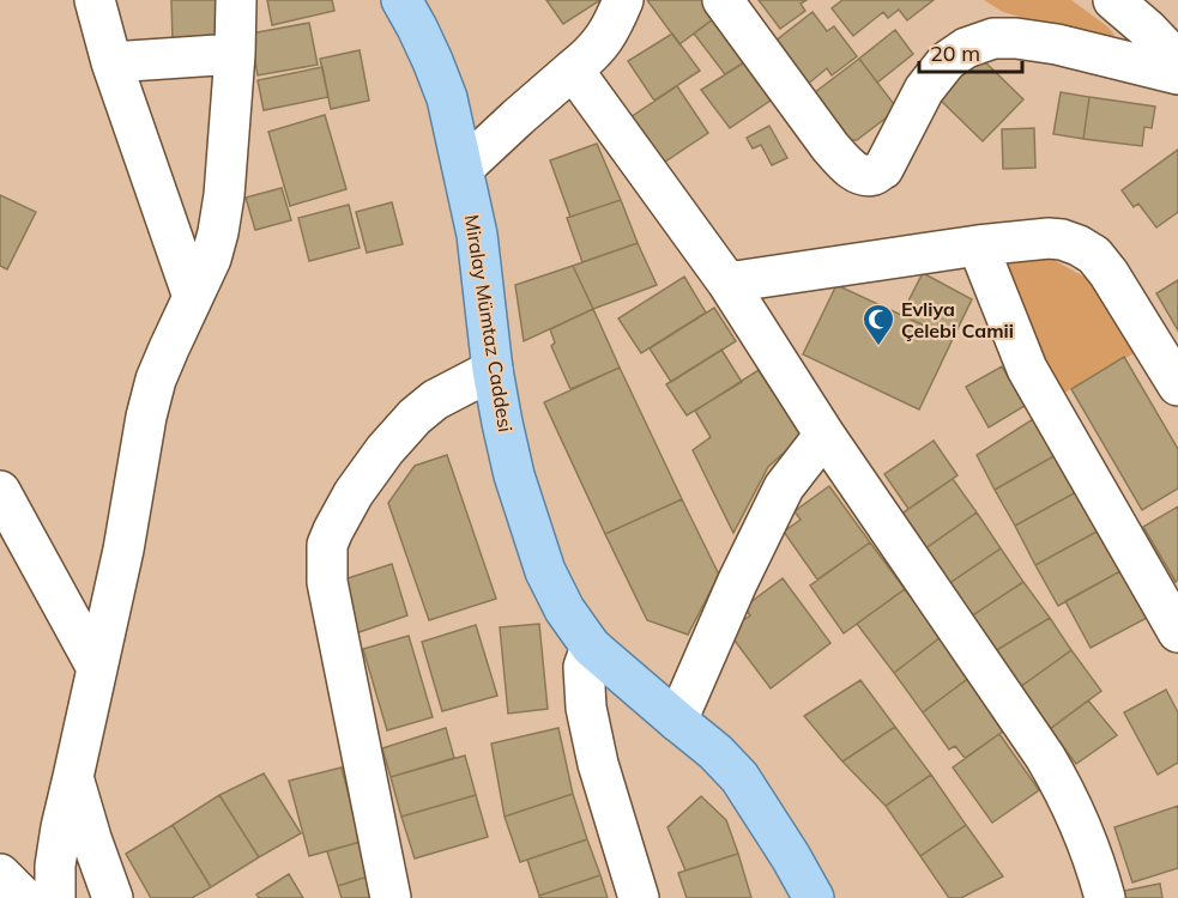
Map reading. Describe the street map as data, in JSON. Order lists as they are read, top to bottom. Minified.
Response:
{"streets":{"main road":["Miralay Mümtaz Caddesi"]},"places":{"mosque":["Evliya Çelebi Camii"]},"scale_bar":"20 m"}
